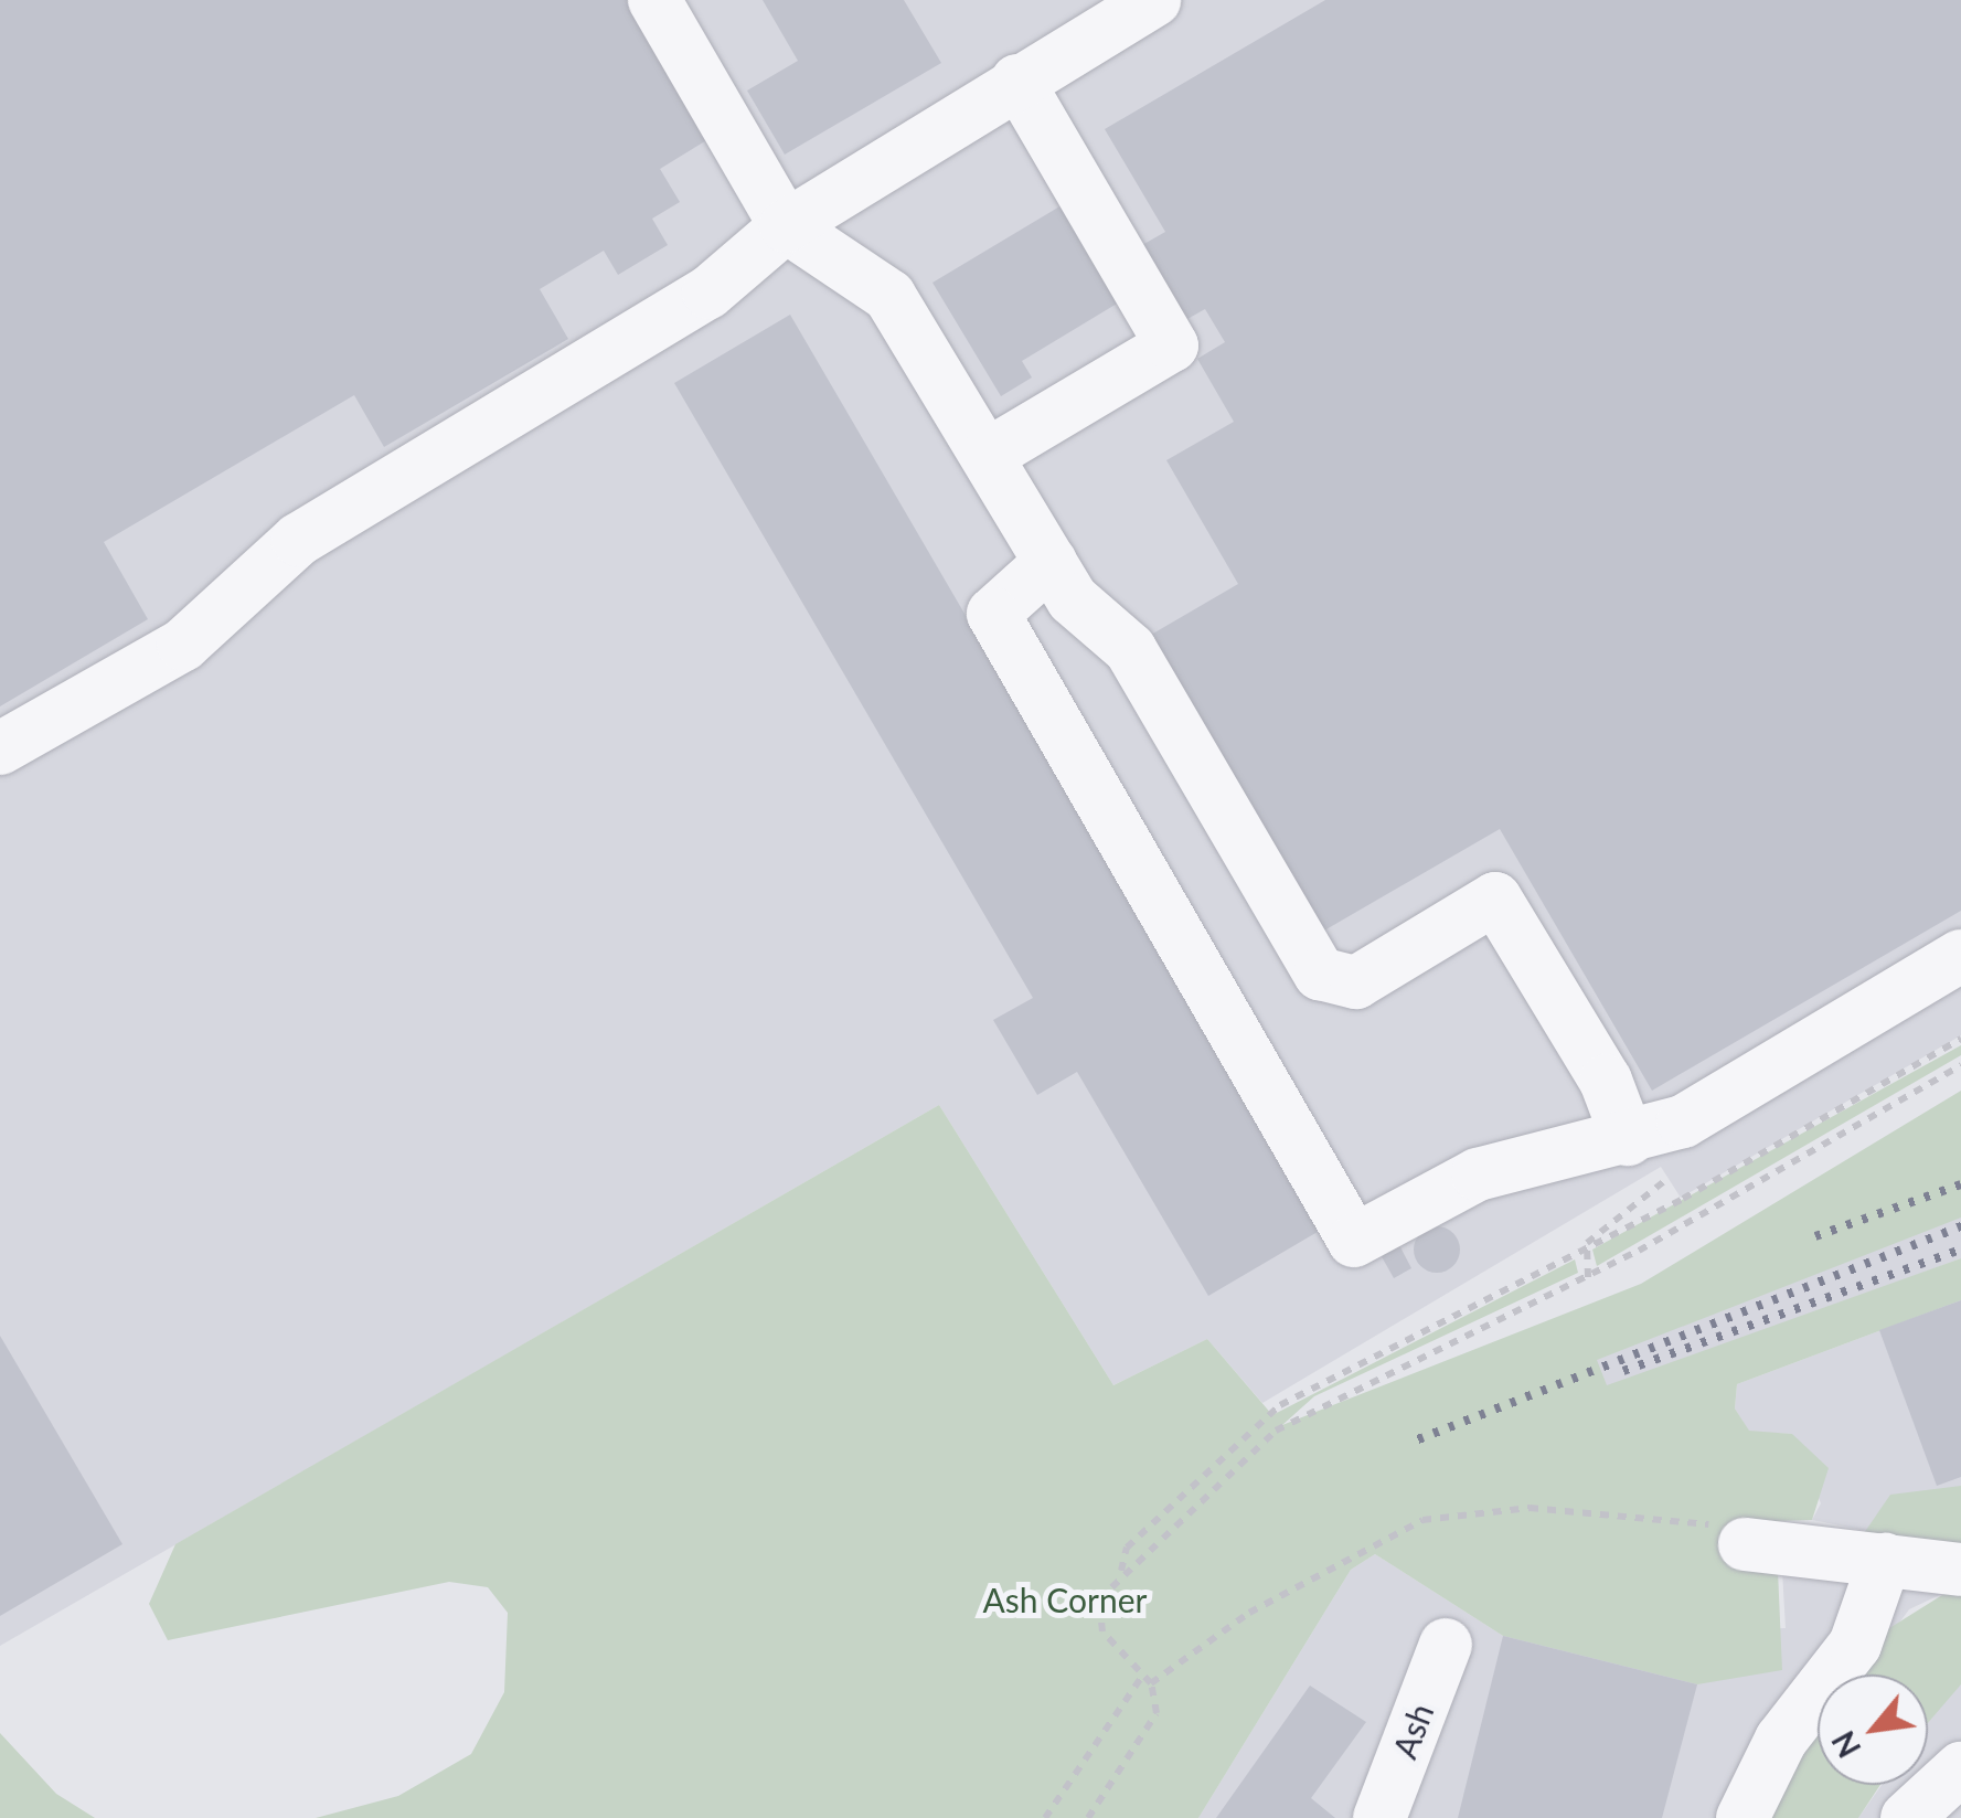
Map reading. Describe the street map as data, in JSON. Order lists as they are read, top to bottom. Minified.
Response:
{"streets":{"street":["Ash"]},"parks":["Ash Corner"],"north":"bottom left"}
